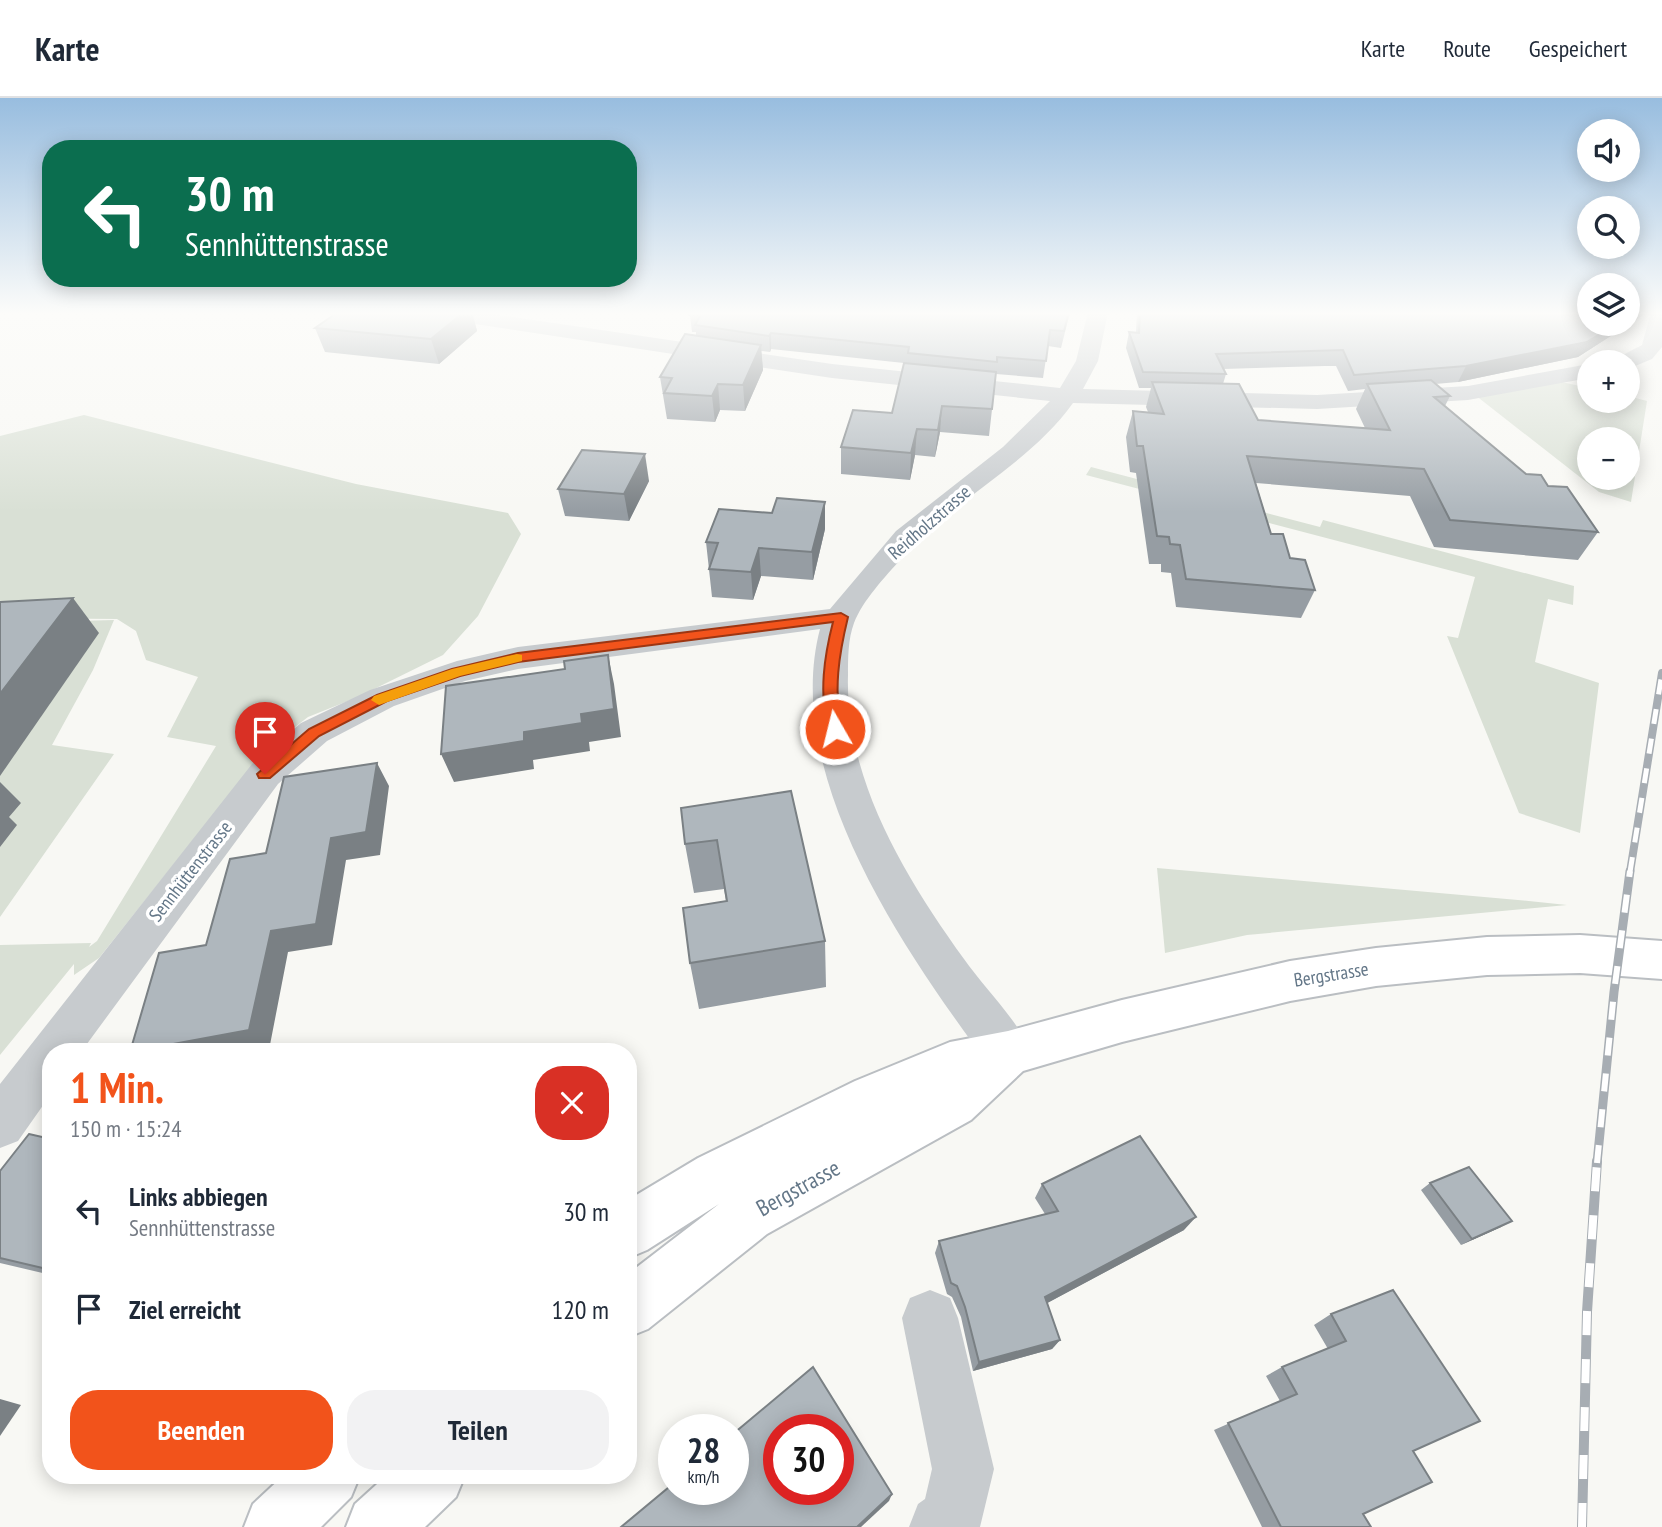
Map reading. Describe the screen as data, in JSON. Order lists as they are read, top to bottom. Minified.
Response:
{"streets":{"main road":["Bergstrasse"],"street":["Reidholzstrasse","Sennhüttenstrasse"]},"crossings":[["Reidholzstrasse","Sennhüttenstrasse"],["Reidholzstrasse","Bergstrasse"]],"page":{"header":"Karte","nav":["Karte","Route","Gespeichert"],"map_buttons":["+","−"],"turn":["30 m","Sennhüttenstrasse"],"heading":["1 Min.","150 m · 15:24"],"list":[{"name":"Links abbiegen","note":"Sennhüttenstrasse","value":"30 m"},{"name":"Ziel erreicht","value":"120 m"}],"buttons":["Beenden","Teilen"],"speed":"28 km/h","limit":"30"}}
